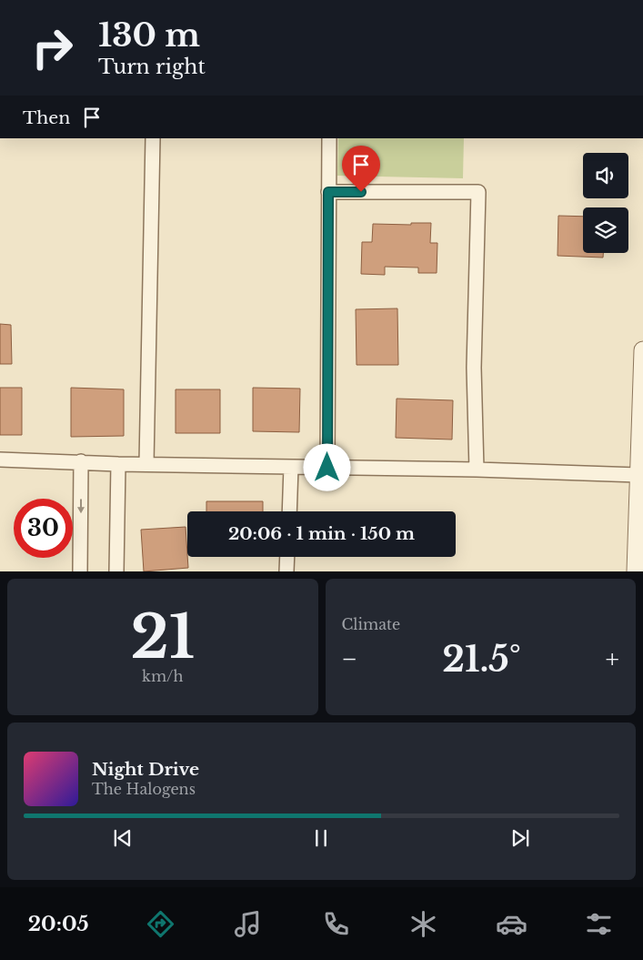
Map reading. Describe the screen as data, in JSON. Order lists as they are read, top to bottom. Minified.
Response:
{"page":{"turn":["130 m","Turn right"],"then":"Then","limit":"30","trip":"20:06 · 1 min · 150 m","tile":[["21","km/h"],"Climate"],"heat":["−","21.5°","+"],"song":["Night Drive","The Halogens"],"tabs":"20:05"}}
